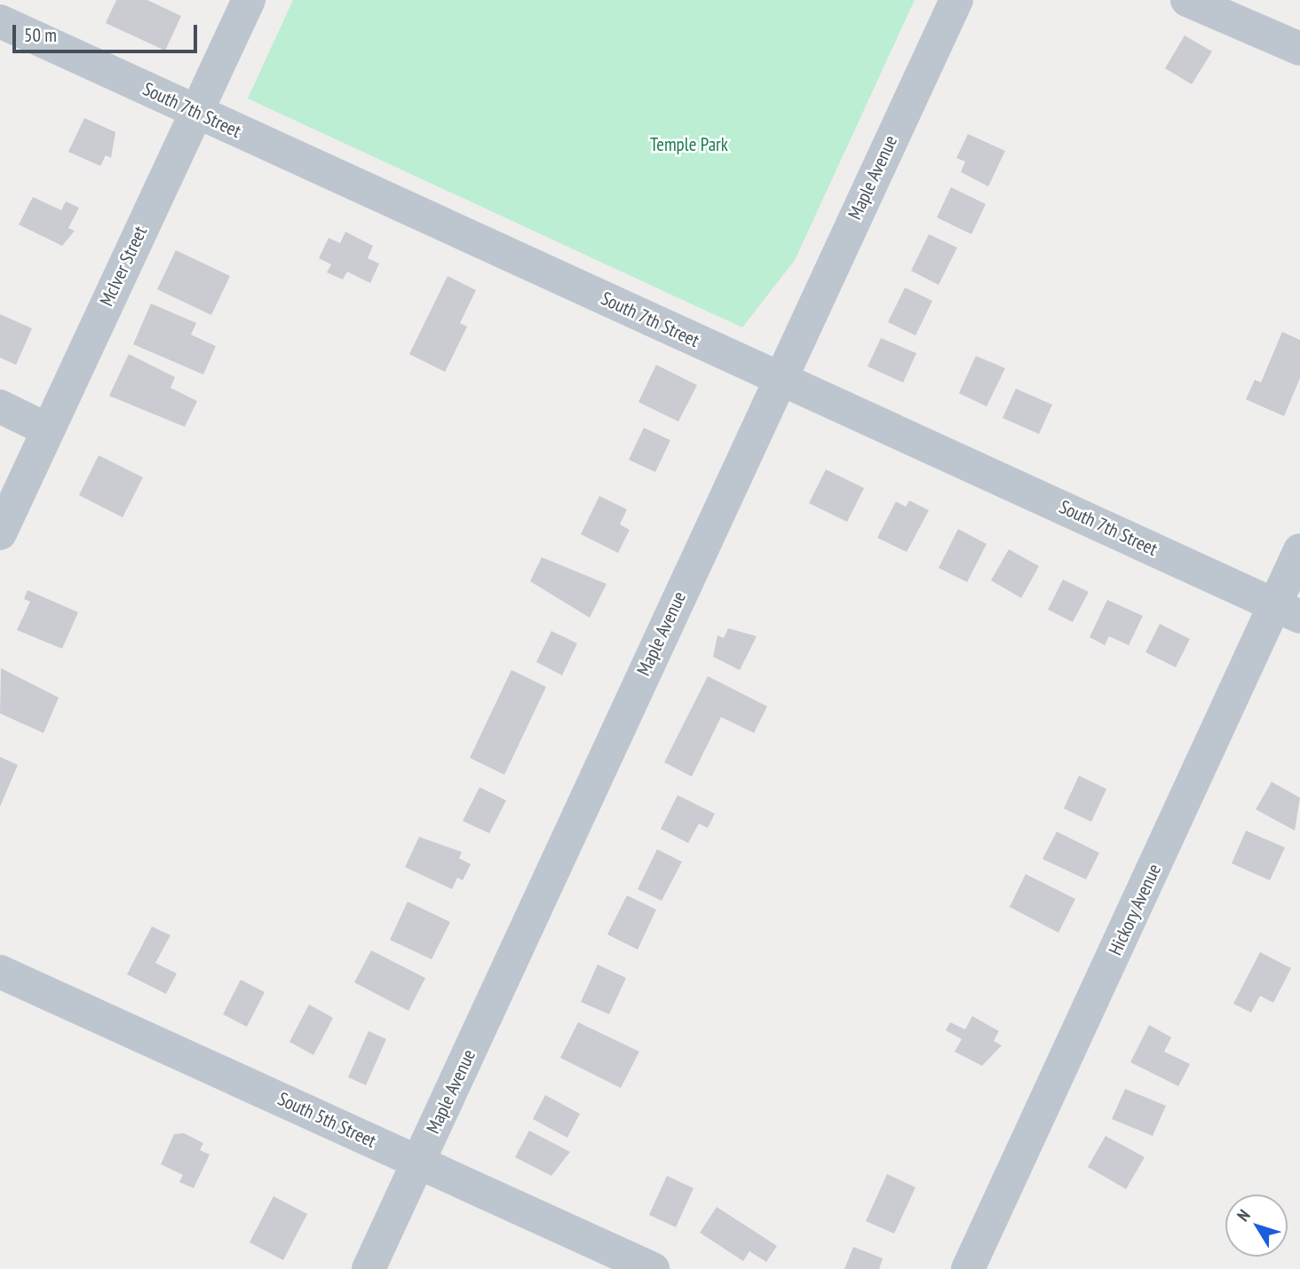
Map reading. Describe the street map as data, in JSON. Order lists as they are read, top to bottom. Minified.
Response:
{"streets":{"street":["South 7th Street","Maple Avenue","McIver Street","Hickory Avenue","South 5th Street"]},"crossings":[["South 7th Street","Maple Avenue"],["South 7th Street","McIver Street"],["South 7th Street","Hickory Avenue"],["Maple Avenue","South 5th Street"]],"parks":["Temple Park"],"scale_bar":"50 m","north":"top left"}
